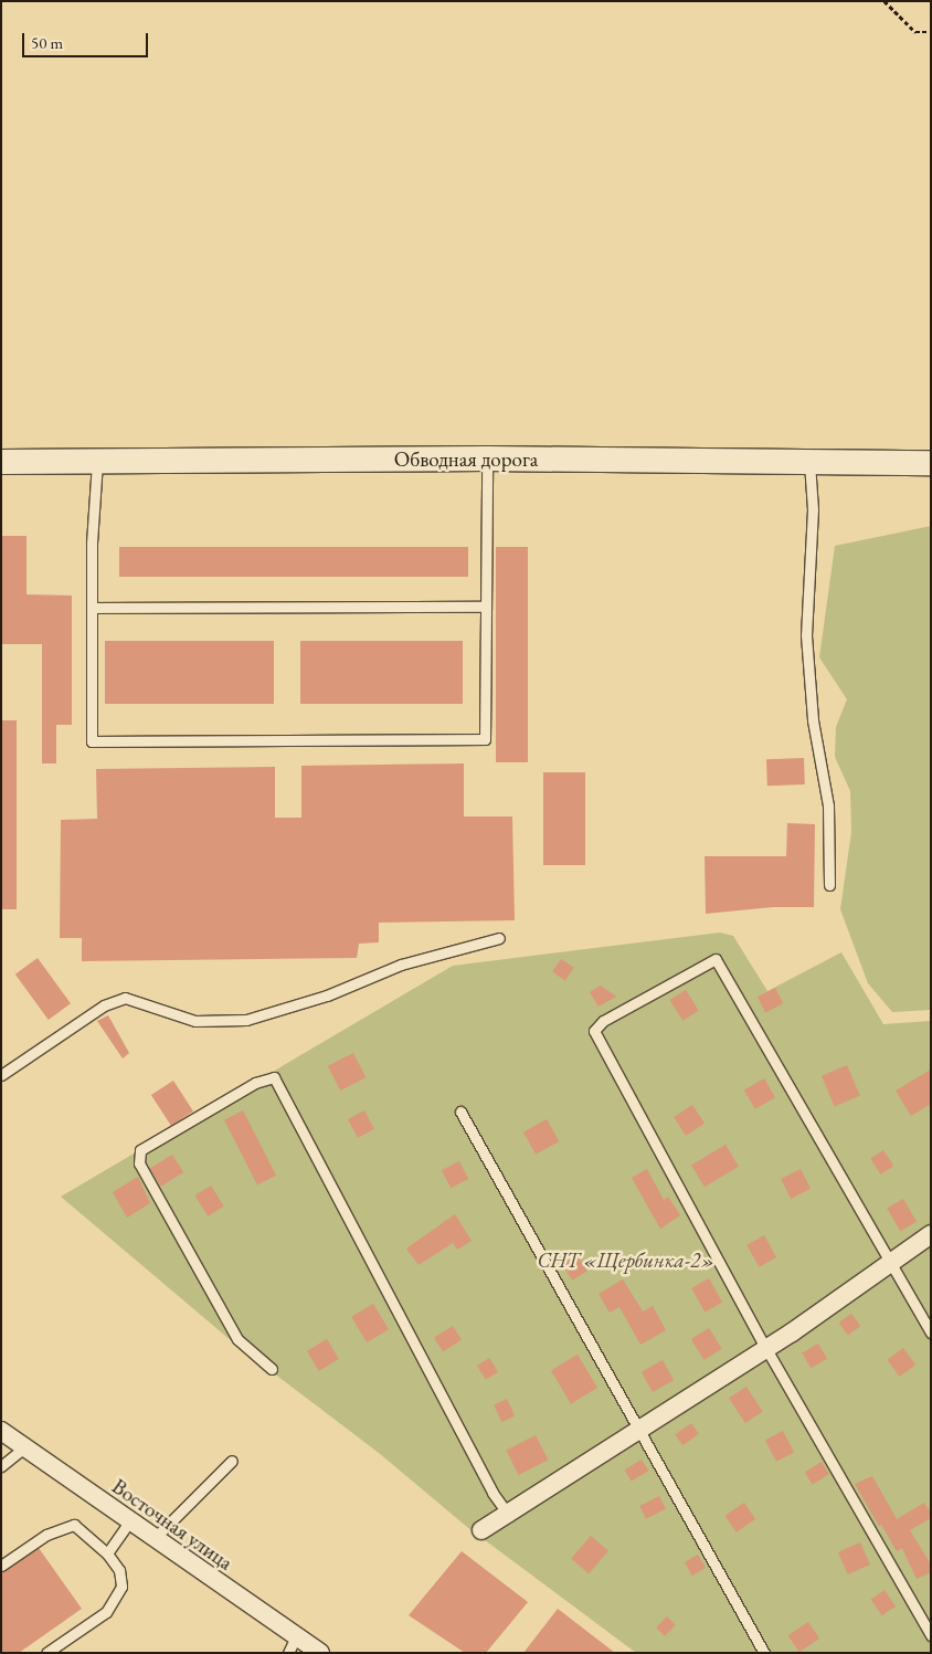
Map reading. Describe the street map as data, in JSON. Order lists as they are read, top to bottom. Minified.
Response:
{"streets":{"main road":["Обводная дорога"],"street":["Восточная улица"]},"parks":["СНТ «Щербинка-2»"],"scale_bar":"50 m"}
